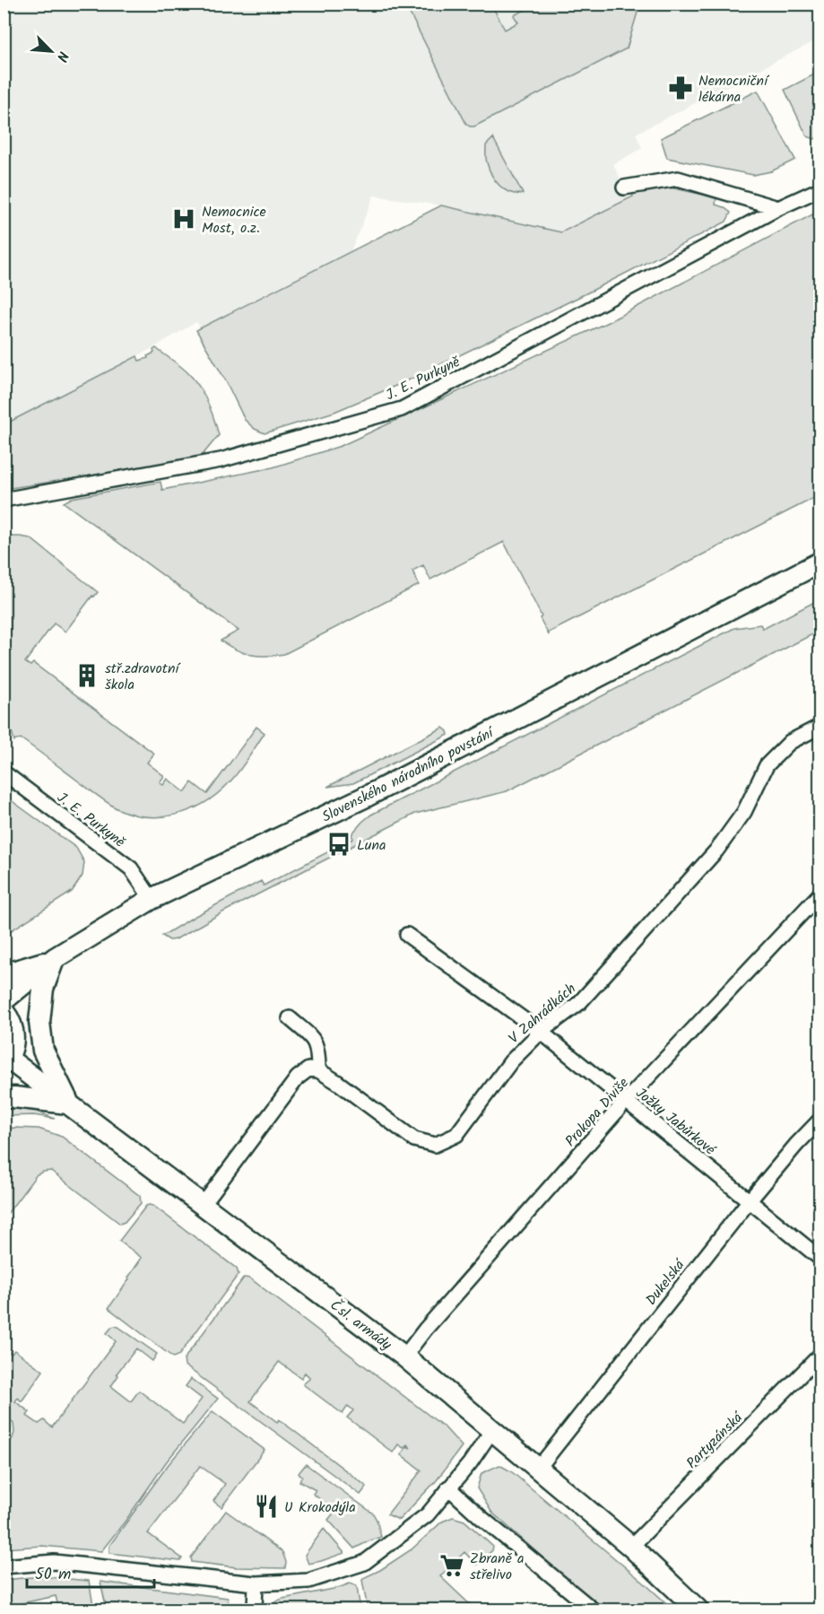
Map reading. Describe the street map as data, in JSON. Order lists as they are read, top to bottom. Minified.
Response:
{"streets":{"street":["J. E. Purkyně","Slovenského národního povstání","V Zahrádkách","Prokopa Diviše","Jožky Jabůrkové","Dukelská","Čsl. armády","Partyzánská"]},"crossings":[["J. E. Purkyně","Slovenského národního povstání"],["V Zahrádkách","Jožky Jabůrkové"],["Prokopa Diviše","Jožky Jabůrkové"],["Prokopa Diviše","Čsl. armády"],["Jožky Jabůrkové","Dukelská"],["Dukelská","Čsl. armády"],["Čsl. armády","Partyzánská"]],"places":{"pharmacy":["Nemocniční lékárna"],"hospital":["Nemocnice Most, o.z."],"building":["stř.zdravotní škola"],"bus stop":["Luna"],"restaurant":["U Krokodýla"],"supermarket":["Zbraně a střelivo"]},"scale_bar":"50 m","north":"bottom right"}
